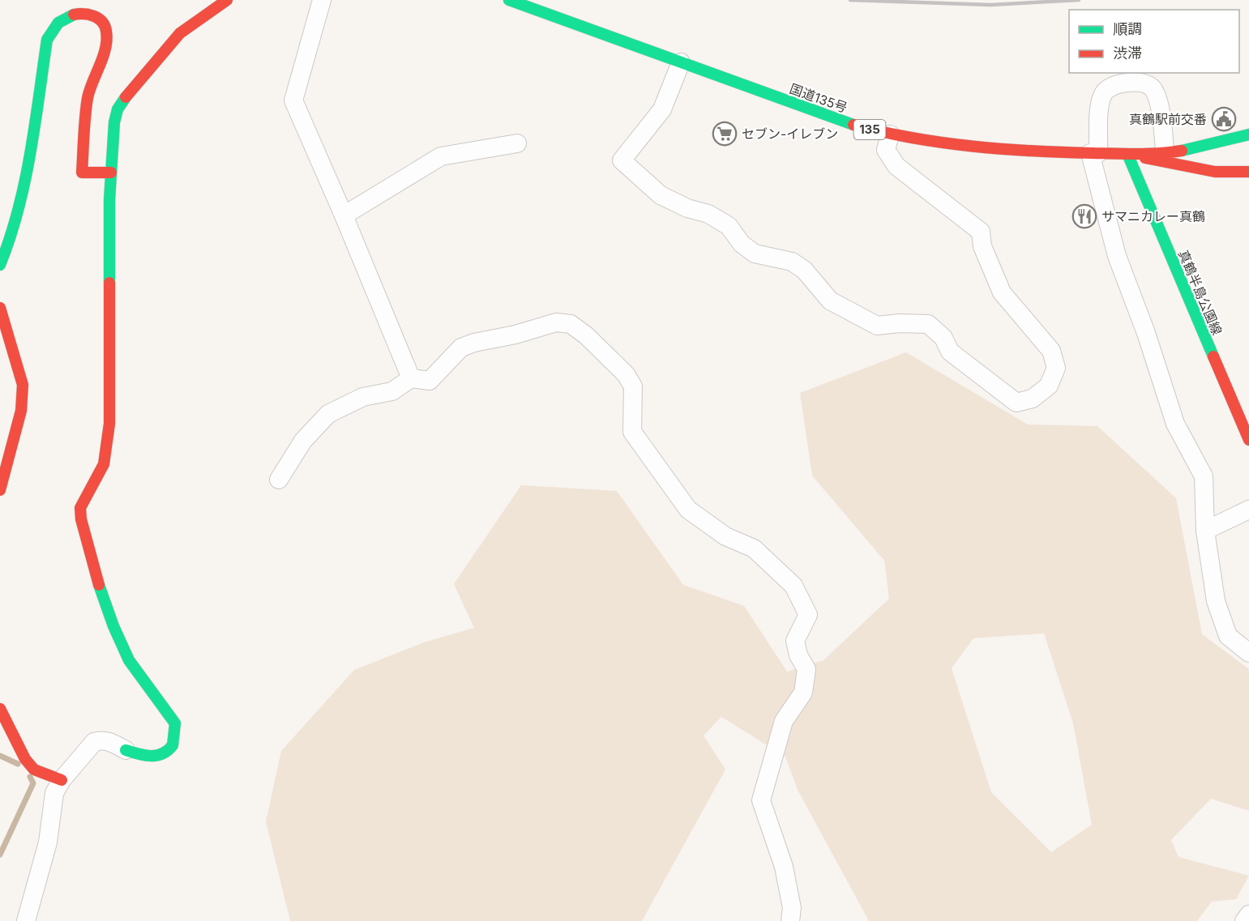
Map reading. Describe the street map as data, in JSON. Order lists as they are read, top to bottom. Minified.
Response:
{"streets":{"main road":["国道135号","135","真鶴半島公園線"]},"crossings":[["国道135号","真鶴半島公園線"]],"places":{"public building":["真鶴駅前交番"],"supermarket":["セブン-イレブン"],"restaurant":["サマニカレー真鶴"]},"legend":["順調","渋滞"]}
